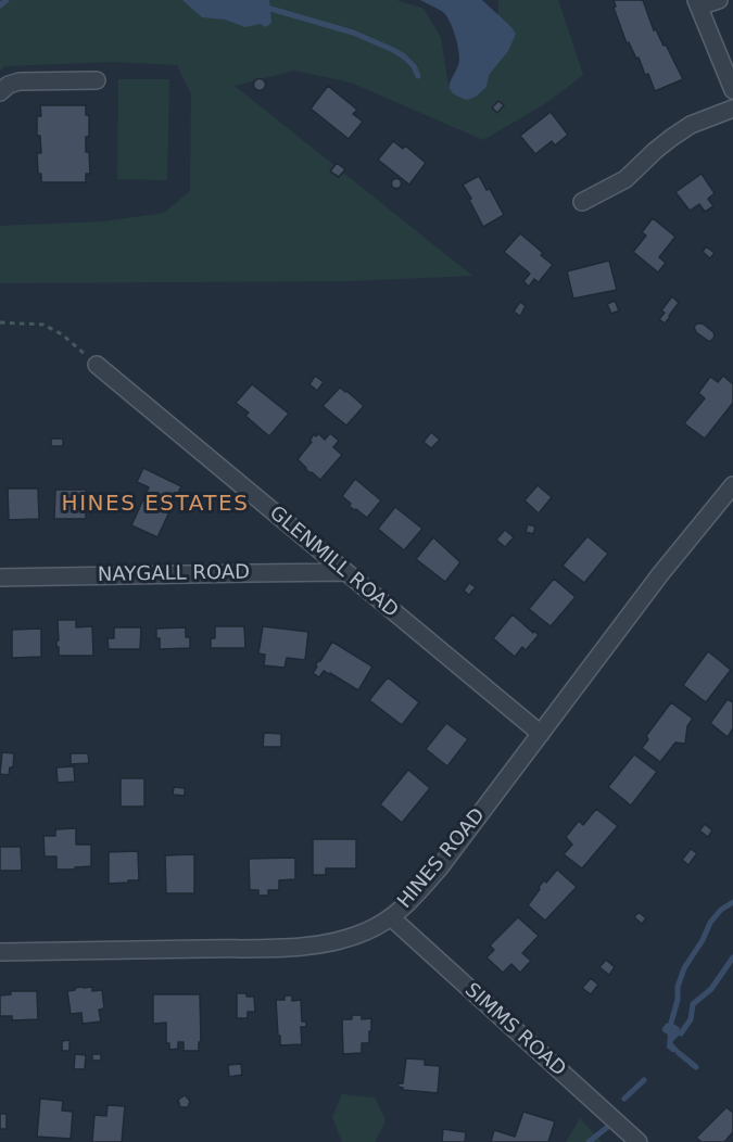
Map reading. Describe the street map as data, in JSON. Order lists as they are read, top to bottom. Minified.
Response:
{"streets":{"street":["GLENMILL ROAD","NAYGALL ROAD","HINES ROAD","SIMMS ROAD"]},"crossings":[["GLENMILL ROAD","NAYGALL ROAD"],["GLENMILL ROAD","HINES ROAD"],["HINES ROAD","SIMMS ROAD"]],"districts":["HINES ESTATES"]}
